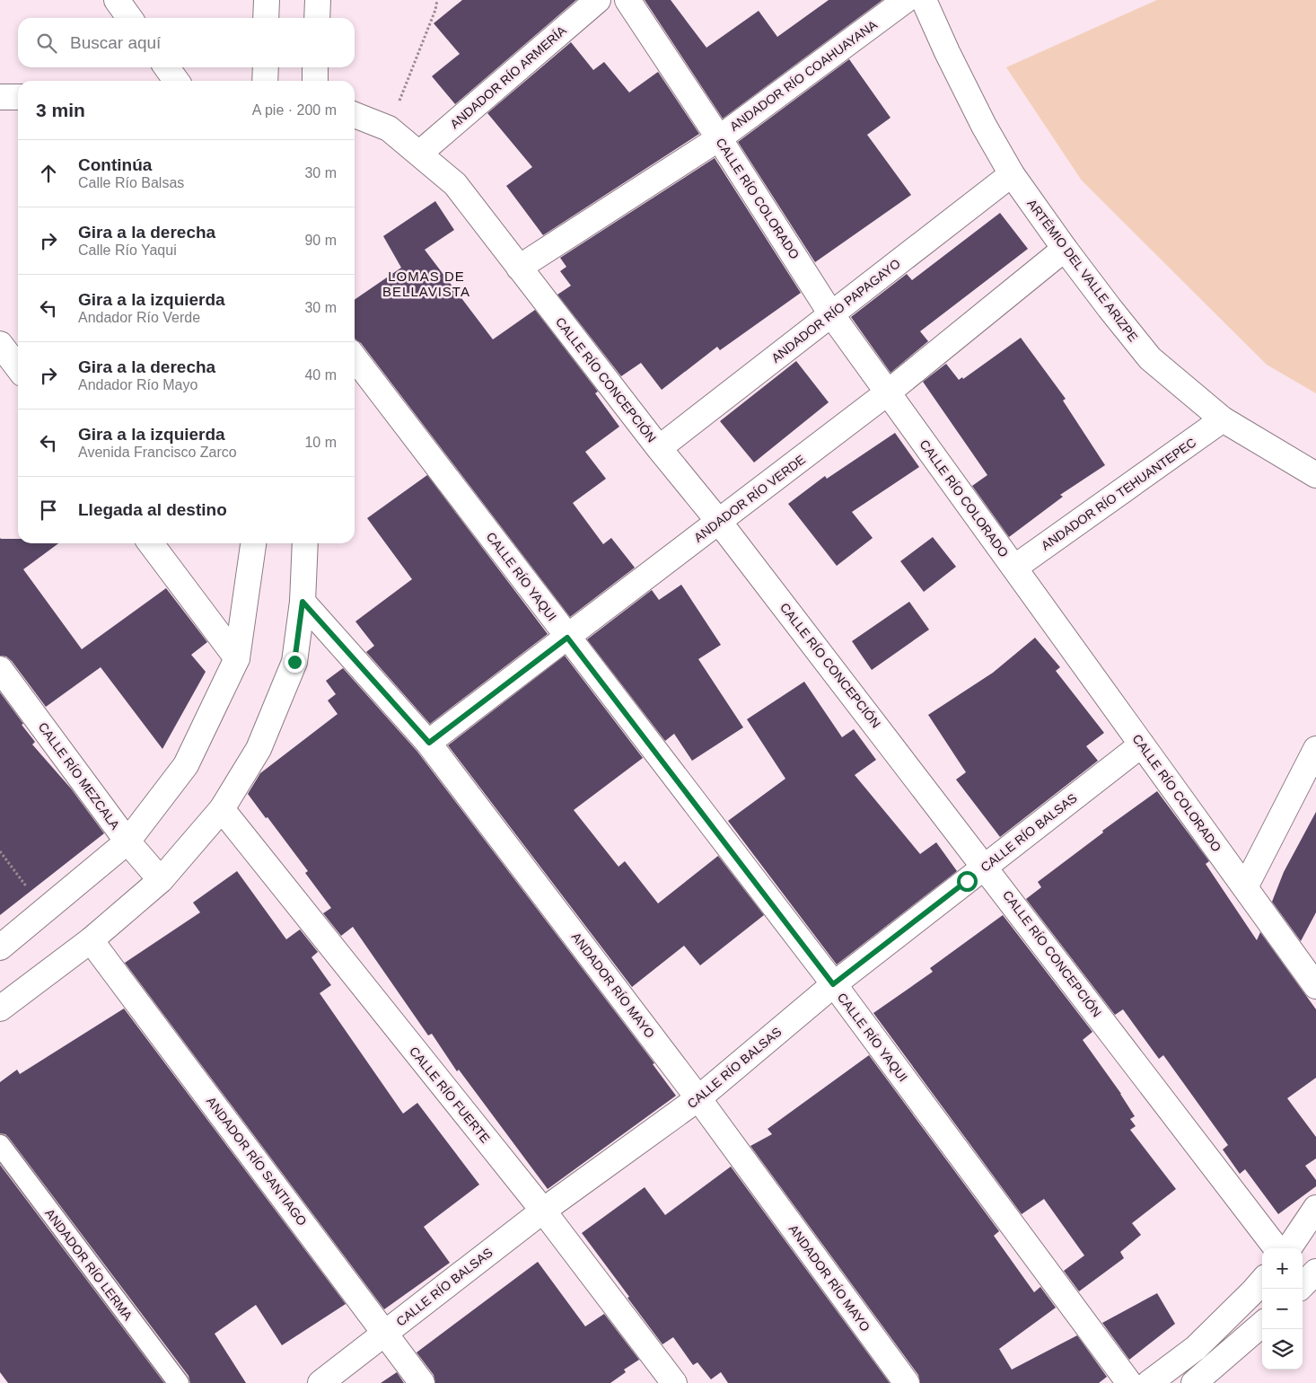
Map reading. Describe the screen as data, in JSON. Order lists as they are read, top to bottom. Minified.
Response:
{"streets":{"street":["ANDADOR RÍO COAHUAYANA","ANDADOR RÍO ARMERÍA","CALLE RÍO COLORADO","ARTÉMIO DEL VALLE ARIZPE","ANDADOR RÍO PAPAGAYO","CALLE RÍO CONCEPCIÓN","ANDADOR RÍO TEHUANTEPEC","ANDADOR RÍO VERDE","CALLE RÍO YAQUI","CALLE RÍO MEZCALA","CALLE RÍO BALSAS","ANDADOR RÍO MAYO","CALLE RÍO FUERTE","ANDADOR RÍO SANTIAGO"],"lane":["ANDADOR RÍO LERMA"]},"crossings":[["ANDADOR RÍO COAHUAYANA","CALLE RÍO COLORADO"],["ANDADOR RÍO COAHUAYANA","CALLE RÍO CONCEPCIÓN"],["ANDADOR RÍO ARMERÍA","CALLE RÍO CONCEPCIÓN"],["CALLE RÍO COLORADO","ANDADOR RÍO PAPAGAYO"],["CALLE RÍO COLORADO","ANDADOR RÍO TEHUANTEPEC"],["CALLE RÍO COLORADO","ANDADOR RÍO VERDE"],["CALLE RÍO COLORADO","CALLE RÍO BALSAS"],["ARTÉMIO DEL VALLE ARIZPE","ANDADOR RÍO PAPAGAYO"],["ARTÉMIO DEL VALLE ARIZPE","ANDADOR RÍO TEHUANTEPEC"],["ARTÉMIO DEL VALLE ARIZPE","ANDADOR RÍO VERDE"],["ANDADOR RÍO PAPAGAYO","CALLE RÍO CONCEPCIÓN"],["CALLE RÍO CONCEPCIÓN","ANDADOR RÍO VERDE"],["CALLE RÍO CONCEPCIÓN","CALLE RÍO BALSAS"],["ANDADOR RÍO VERDE","CALLE RÍO YAQUI"],["ANDADOR RÍO VERDE","ANDADOR RÍO MAYO"],["CALLE RÍO YAQUI","CALLE RÍO BALSAS"],["CALLE RÍO BALSAS","ANDADOR RÍO MAYO"],["CALLE RÍO BALSAS","CALLE RÍO FUERTE"],["CALLE RÍO BALSAS","ANDADOR RÍO SANTIAGO"]],"districts":["LOMAS DE BELLAVISTA"],"page":{"search":"Buscar aquí","heading":["3 min","A pie · 200 m"],"list":[["Continúa","Calle Río Balsas","30 m"],["Gira a la derecha","Calle Río Yaqui","90 m"],["Gira a la izquierda","Andador Río Verde","30 m"],["Gira a la derecha","Andador Río Mayo","40 m"],["Gira a la izquierda","Avenida Francisco Zarco","10 m"],"Llegada al destino"],"map_buttons":["+","−"]}}
